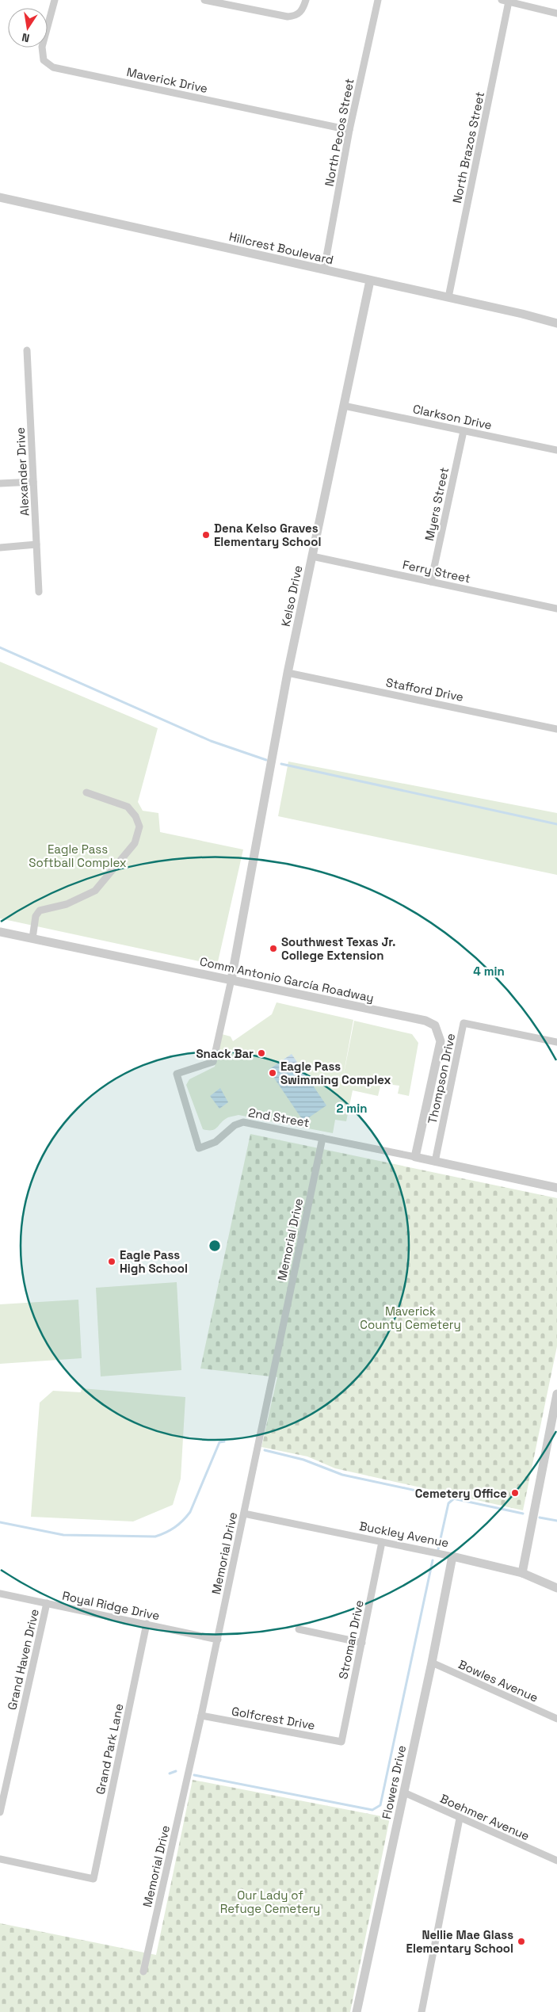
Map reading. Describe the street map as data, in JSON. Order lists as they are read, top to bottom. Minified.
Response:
{"streets":{"street":["Maverick Drive","North Pecos Street","North Brazos Street","Hillcrest Boulevard","Clarkson Drive","Alexander Drive","Myers Street","Ferry Street","Kelso Drive","Stafford Drive","Comm Antonio García Roadway","Thompson Drive","2nd Street","Memorial Drive","Buckley Avenue","Royal Ridge Drive","Stroman Drive","Grand Haven Drive","Bowles Avenue","Golfcrest Drive","Grand Park Lane","Flowers Drive","Boehmer Avenue"]},"crossings":[["Maverick Drive","North Pecos Street"],["North Pecos Street","Hillcrest Boulevard"],["North Brazos Street","Hillcrest Boulevard"],["Hillcrest Boulevard","Kelso Drive"],["Clarkson Drive","Myers Street"],["Clarkson Drive","Kelso Drive"],["Myers Street","Ferry Street"],["Ferry Street","Kelso Drive"],["Kelso Drive","Stafford Drive"],["Kelso Drive","Comm Antonio García Roadway"],["Kelso Drive","2nd Street"],["Comm Antonio García Roadway","2nd Street"],["Thompson Drive","2nd Street"],["2nd Street","Memorial Drive"],["Memorial Drive","Buckley Avenue"],["Memorial Drive","Royal Ridge Drive"],["Memorial Drive","Golfcrest Drive"],["Buckley Avenue","Stroman Drive"],["Buckley Avenue","Flowers Drive"],["Royal Ridge Drive","Grand Haven Drive"],["Royal Ridge Drive","Grand Park Lane"],["Stroman Drive","Golfcrest Drive"],["Bowles Avenue","Flowers Drive"],["Flowers Drive","Boehmer Avenue"]],"parks":["Eagle Pass Softball Complex","Maverick County Cemetery","Our Lady of Refuge Cemetery"],"places":["Dena Kelso Graves Elementary School","Southwest Texas Jr. College Extension","Snack Bar","Eagle Pass Swimming Complex","Eagle Pass High School","Cemetery Office","Nellie Mae Glass Elementary School"],"north":"bottom","rings":["4 min","2 min"]}
